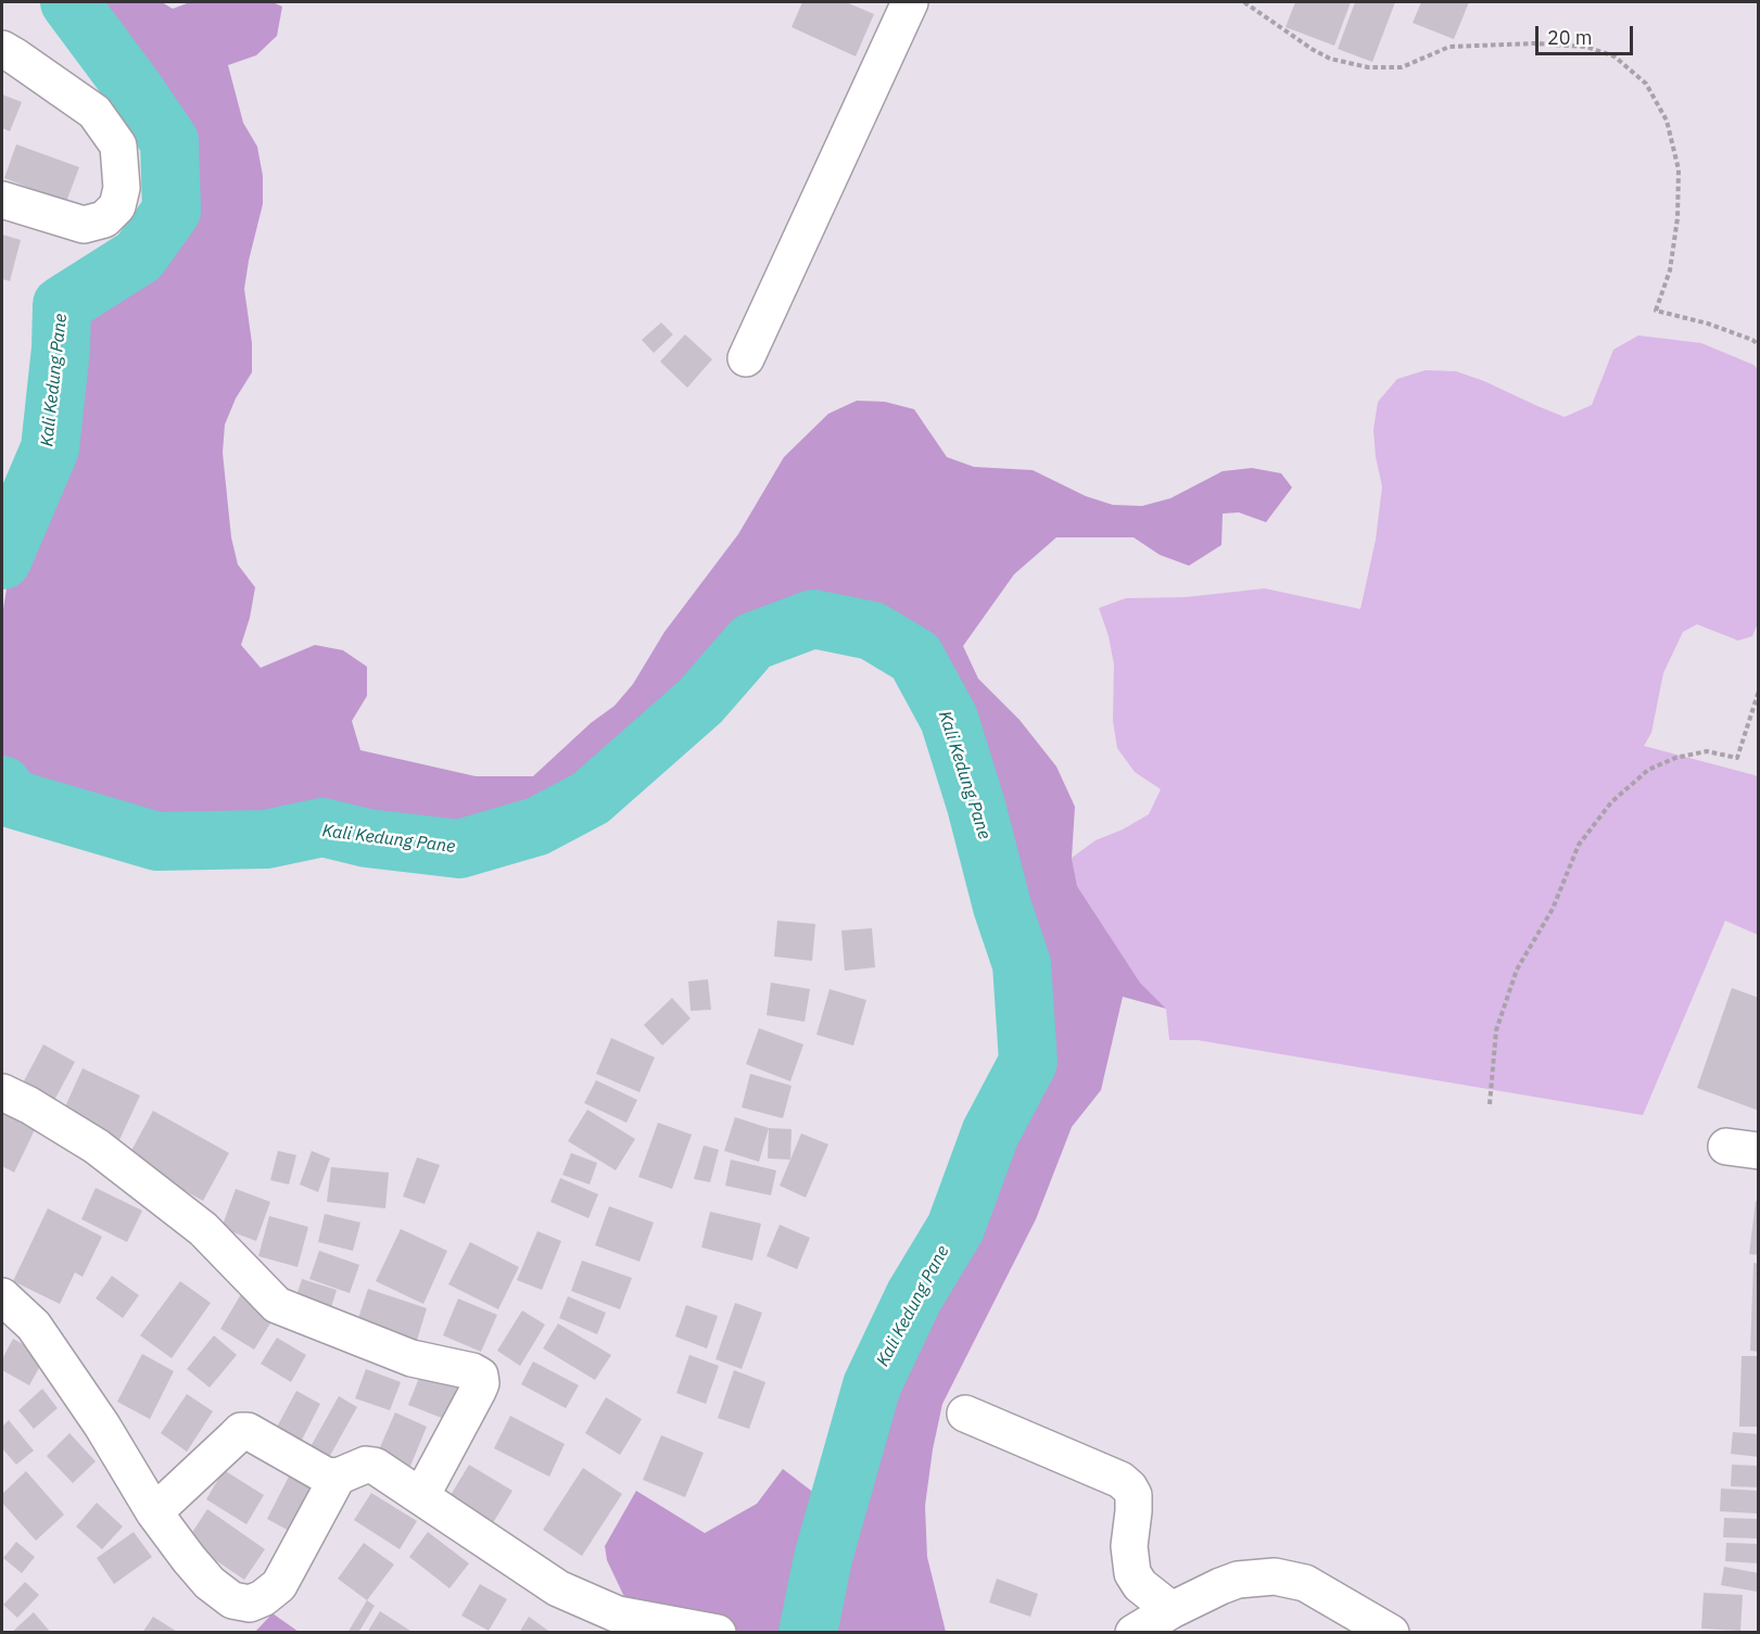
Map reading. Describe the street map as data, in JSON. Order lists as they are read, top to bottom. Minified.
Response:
{"water":["Kali Kedung Pane"],"scale_bar":"20 m"}
